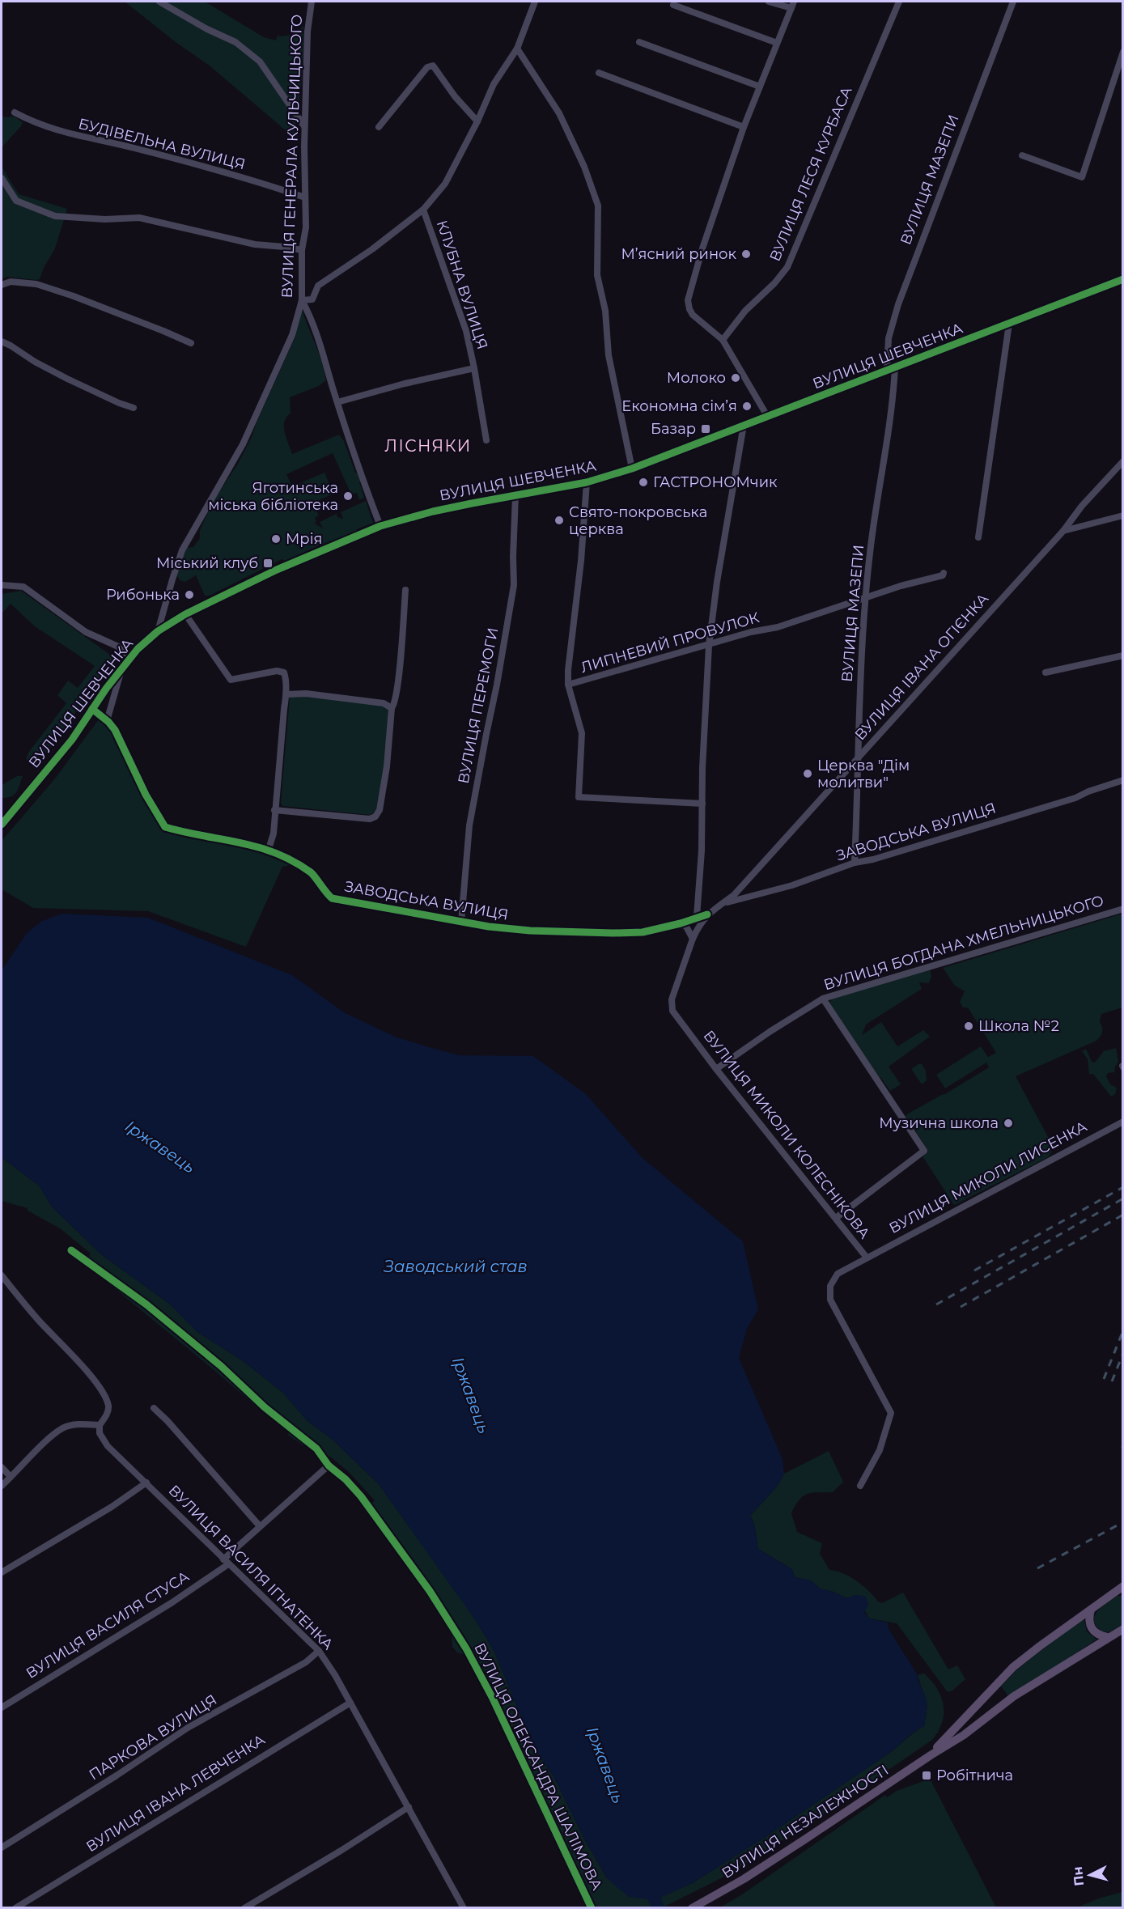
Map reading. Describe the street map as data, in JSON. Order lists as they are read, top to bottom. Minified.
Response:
{"streets":{"main road":["ВУЛИЦЯ НЕЗАЛЕЖНОСТІ"],"street":["БУДІВЕЛЬНА ВУЛИЦЯ","ВУЛИЦЯ ГЕНЕРАЛА КУЛЬЧИЦЬКОГО","ВУЛИЦЯ ЛЕСЯ КУРБАСА","ВУЛИЦЯ МАЗЕПИ","КЛУБНА ВУЛИЦЯ","ВУЛИЦЯ ШЕВЧЕНКА","ЛИПНЕВИЙ ПРОВУЛОК","ВУЛИЦЯ ІВАНА ОГІЄНКА","ВУЛИЦЯ ПЕРЕМОГИ","ЗАВОДСЬКА ВУЛИЦЯ","ВУЛИЦЯ БОГДАНА ХМЕЛЬНИЦЬКОГО","ВУЛИЦЯ МИКОЛИ КОЛЕСНІКОВА","ВУЛИЦЯ МИКОЛИ ЛИСЕНКА","ВУЛИЦЯ ВАСИЛЯ ІГНАТЕНКА","ВУЛИЦЯ ВАСИЛЯ СТУСА","ПАРКОВА ВУЛИЦЯ","ВУЛИЦЯ ОЛЕКСАНДРА ШАЛІМОВА","ВУЛИЦЯ ІВАНА ЛЕВЧЕНКА"]},"crossings":[["БУДІВЕЛЬНА ВУЛИЦЯ","ВУЛИЦЯ ГЕНЕРАЛА КУЛЬЧИЦЬКОГО"],["ВУЛИЦЯ ГЕНЕРАЛА КУЛЬЧИЦЬКОГО","ВУЛИЦЯ ШЕВЧЕНКА"],["ВУЛИЦЯ МАЗЕПИ","ВУЛИЦЯ ШЕВЧЕНКА"],["ВУЛИЦЯ МАЗЕПИ","ЛИПНЕВИЙ ПРОВУЛОК"],["ВУЛИЦЯ МАЗЕПИ","ВУЛИЦЯ ІВАНА ОГІЄНКА"],["ВУЛИЦЯ МАЗЕПИ","ЗАВОДСЬКА ВУЛИЦЯ"],["ВУЛИЦЯ ШЕВЧЕНКА","ЛИПНЕВИЙ ПРОВУЛОК"],["ВУЛИЦЯ ШЕВЧЕНКА","ВУЛИЦЯ ПЕРЕМОГИ"],["ВУЛИЦЯ ШЕВЧЕНКА","ЗАВОДСЬКА ВУЛИЦЯ"],["ВУЛИЦЯ ІВАНА ОГІЄНКА","ЗАВОДСЬКА ВУЛИЦЯ"],["ВУЛИЦЯ ПЕРЕМОГИ","ЗАВОДСЬКА ВУЛИЦЯ"],["ЗАВОДСЬКА ВУЛИЦЯ","ВУЛИЦЯ МИКОЛИ КОЛЕСНІКОВА"],["ВУЛИЦЯ БОГДАНА ХМЕЛЬНИЦЬКОГО","ВУЛИЦЯ МИКОЛИ КОЛЕСНІКОВА"],["ВУЛИЦЯ МИКОЛИ КОЛЕСНІКОВА","ВУЛИЦЯ МИКОЛИ ЛИСЕНКА"],["ВУЛИЦЯ ВАСИЛЯ ІГНАТЕНКА","ВУЛИЦЯ ВАСИЛЯ СТУСА"],["ВУЛИЦЯ ВАСИЛЯ ІГНАТЕНКА","ПАРКОВА ВУЛИЦЯ"],["ВУЛИЦЯ ВАСИЛЯ ІГНАТЕНКА","ВУЛИЦЯ ІВАНА ЛЕВЧЕНКА"],["ВУЛИЦЯ ВАСИЛЯ СТУСА","ВУЛИЦЯ ОЛЕКСАНДРА ШАЛІМОВА"]],"districts":["ЛІСНЯКИ"],"water":["Іржавець","Заводський став"],"places":{"other":["М’ясний ринок","Молоко","Економна сім’я","ГАСТРОНОМчик","Яготинська міська бібліотека","Свято-покровська церква","Мрія","Рибонька","Церква \"Дім молитви\"","Школа №2","Музична школа"],"transit":["Базар","Міський клуб","Робітнича"]},"north":"left"}
